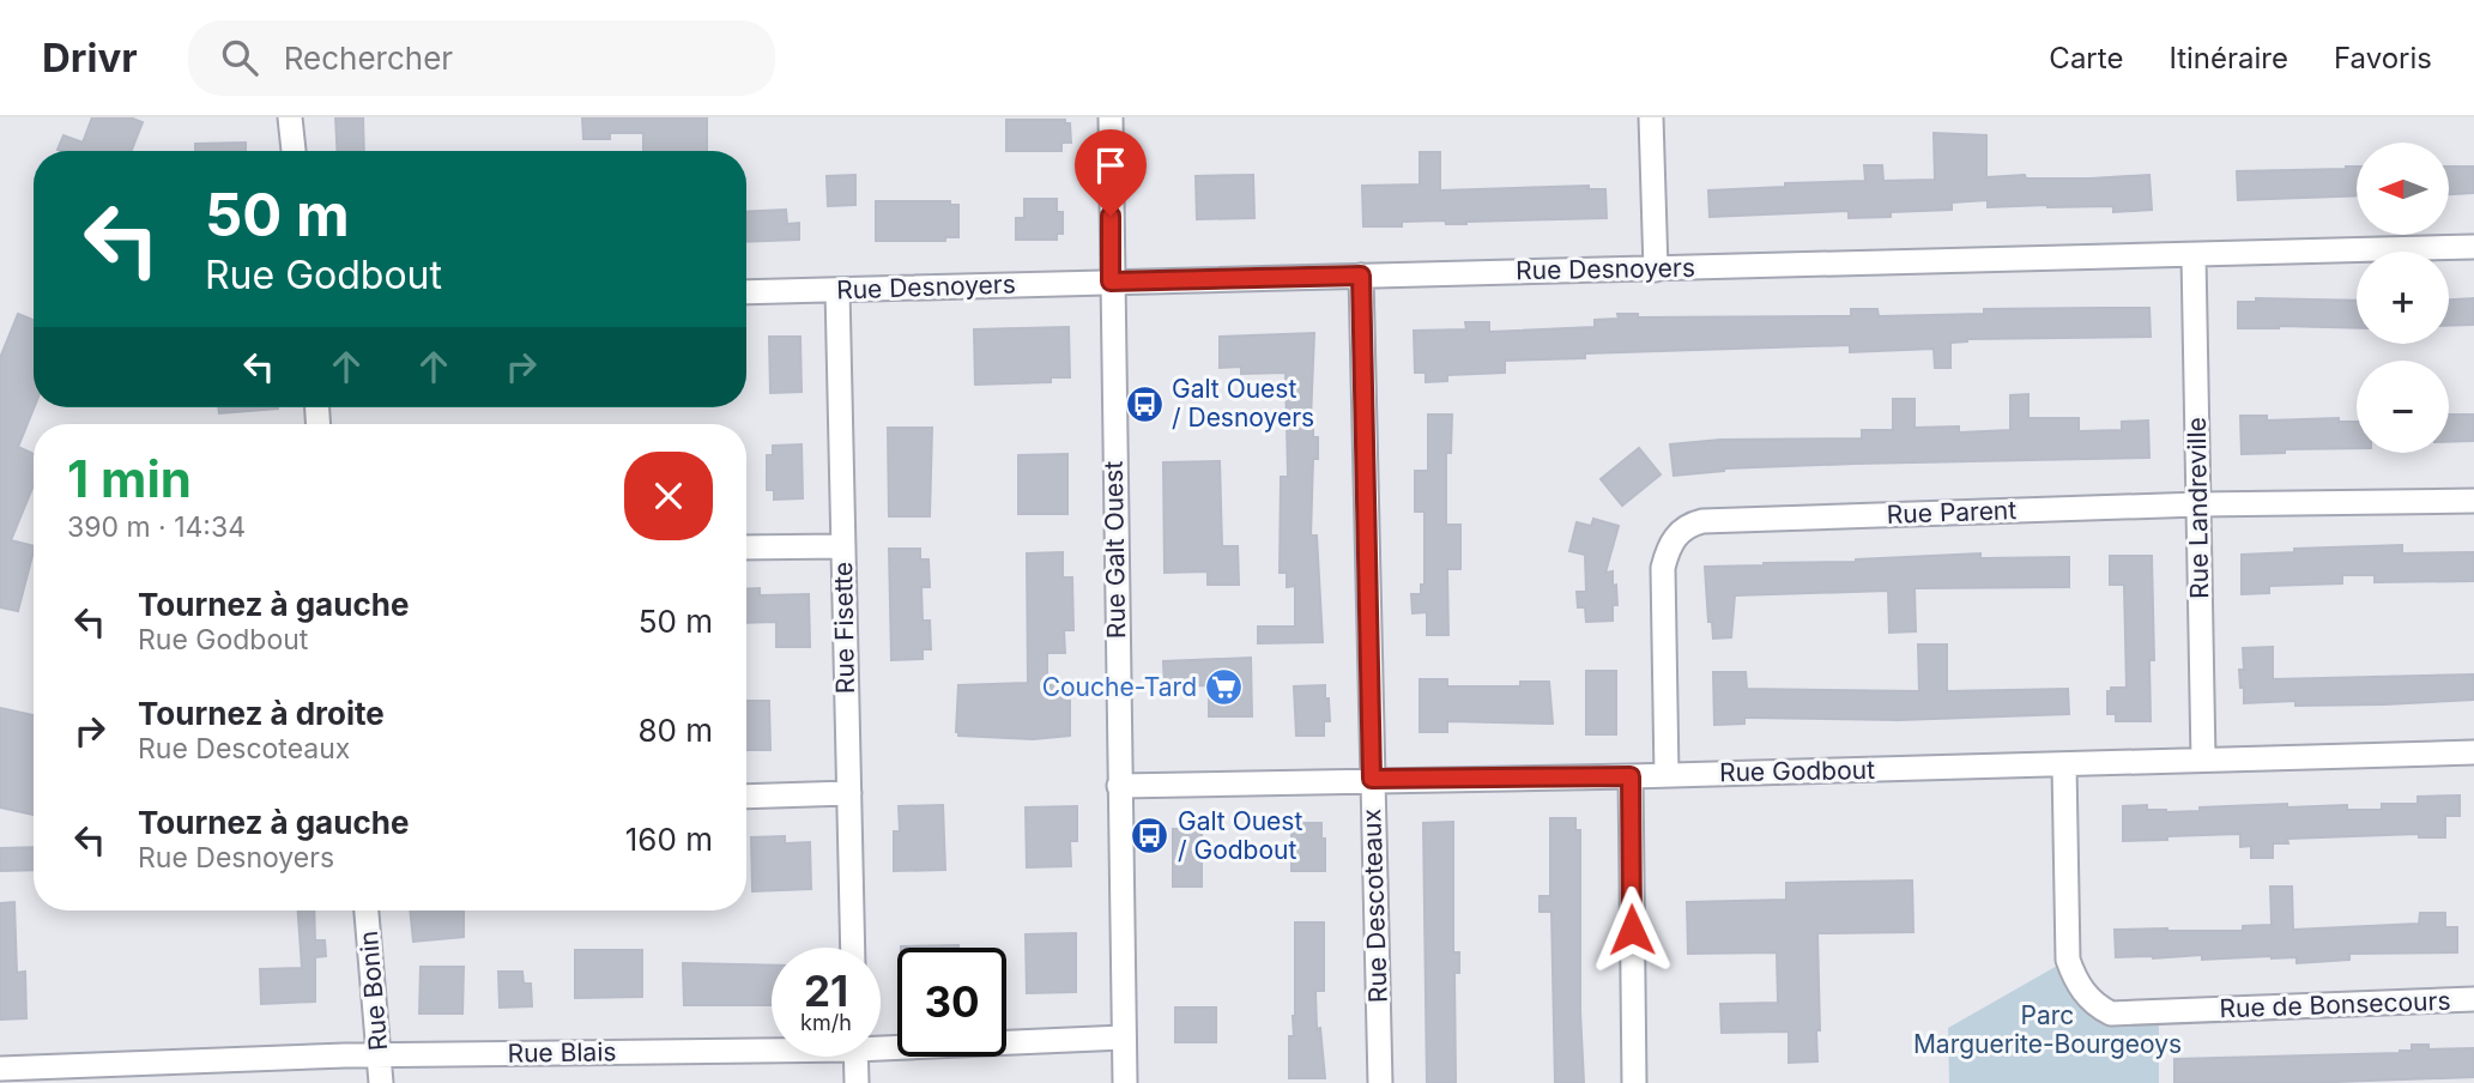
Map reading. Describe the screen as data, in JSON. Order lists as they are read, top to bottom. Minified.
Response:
{"streets":{"street":["Rue Desnoyers","Rue Landreville","Rue Parent","Rue Galt Ouest","Rue Fisette","Rue Godbout","Rue Descoteaux","Rue Bonin","Rue de Bonsecours","Rue Blais"]},"crossings":[["Rue Desnoyers","Rue Landreville"],["Rue Desnoyers","Rue Galt Ouest"],["Rue Desnoyers","Rue Fisette"],["Rue Desnoyers","Rue Descoteaux"],["Rue Landreville","Rue Parent"],["Rue Landreville","Rue Godbout"],["Rue Parent","Rue Godbout"],["Rue Galt Ouest","Rue Godbout"],["Rue Galt Ouest","Rue Blais"],["Rue Godbout","Rue Descoteaux"],["Rue Godbout","Rue de Bonsecours"],["Rue Bonin","Rue Blais"]],"parks":["Parc Marguerite-Bourgeoys"],"places":{"bus stop":["Galt Ouest / Desnoyers","Galt Ouest / Godbout"],"supermarket":["Couche-Tard"]},"north":"left","page":{"header":"Drivr","search":"Rechercher","nav":["Carte","Itinéraire","Favoris"],"map_buttons":["+","−"],"turn":["50 m","Rue Godbout"],"heading":["1 min","390 m · 14:34"],"list":[{"name":"Tournez à gauche","note":"Rue Godbout","value":"50 m"},{"name":"Tournez à droite","note":"Rue Descoteaux","value":"80 m"},{"name":"Tournez à gauche","note":"Rue Desnoyers","value":"160 m"}],"speed":"21 km/h","limit":"30"}}
